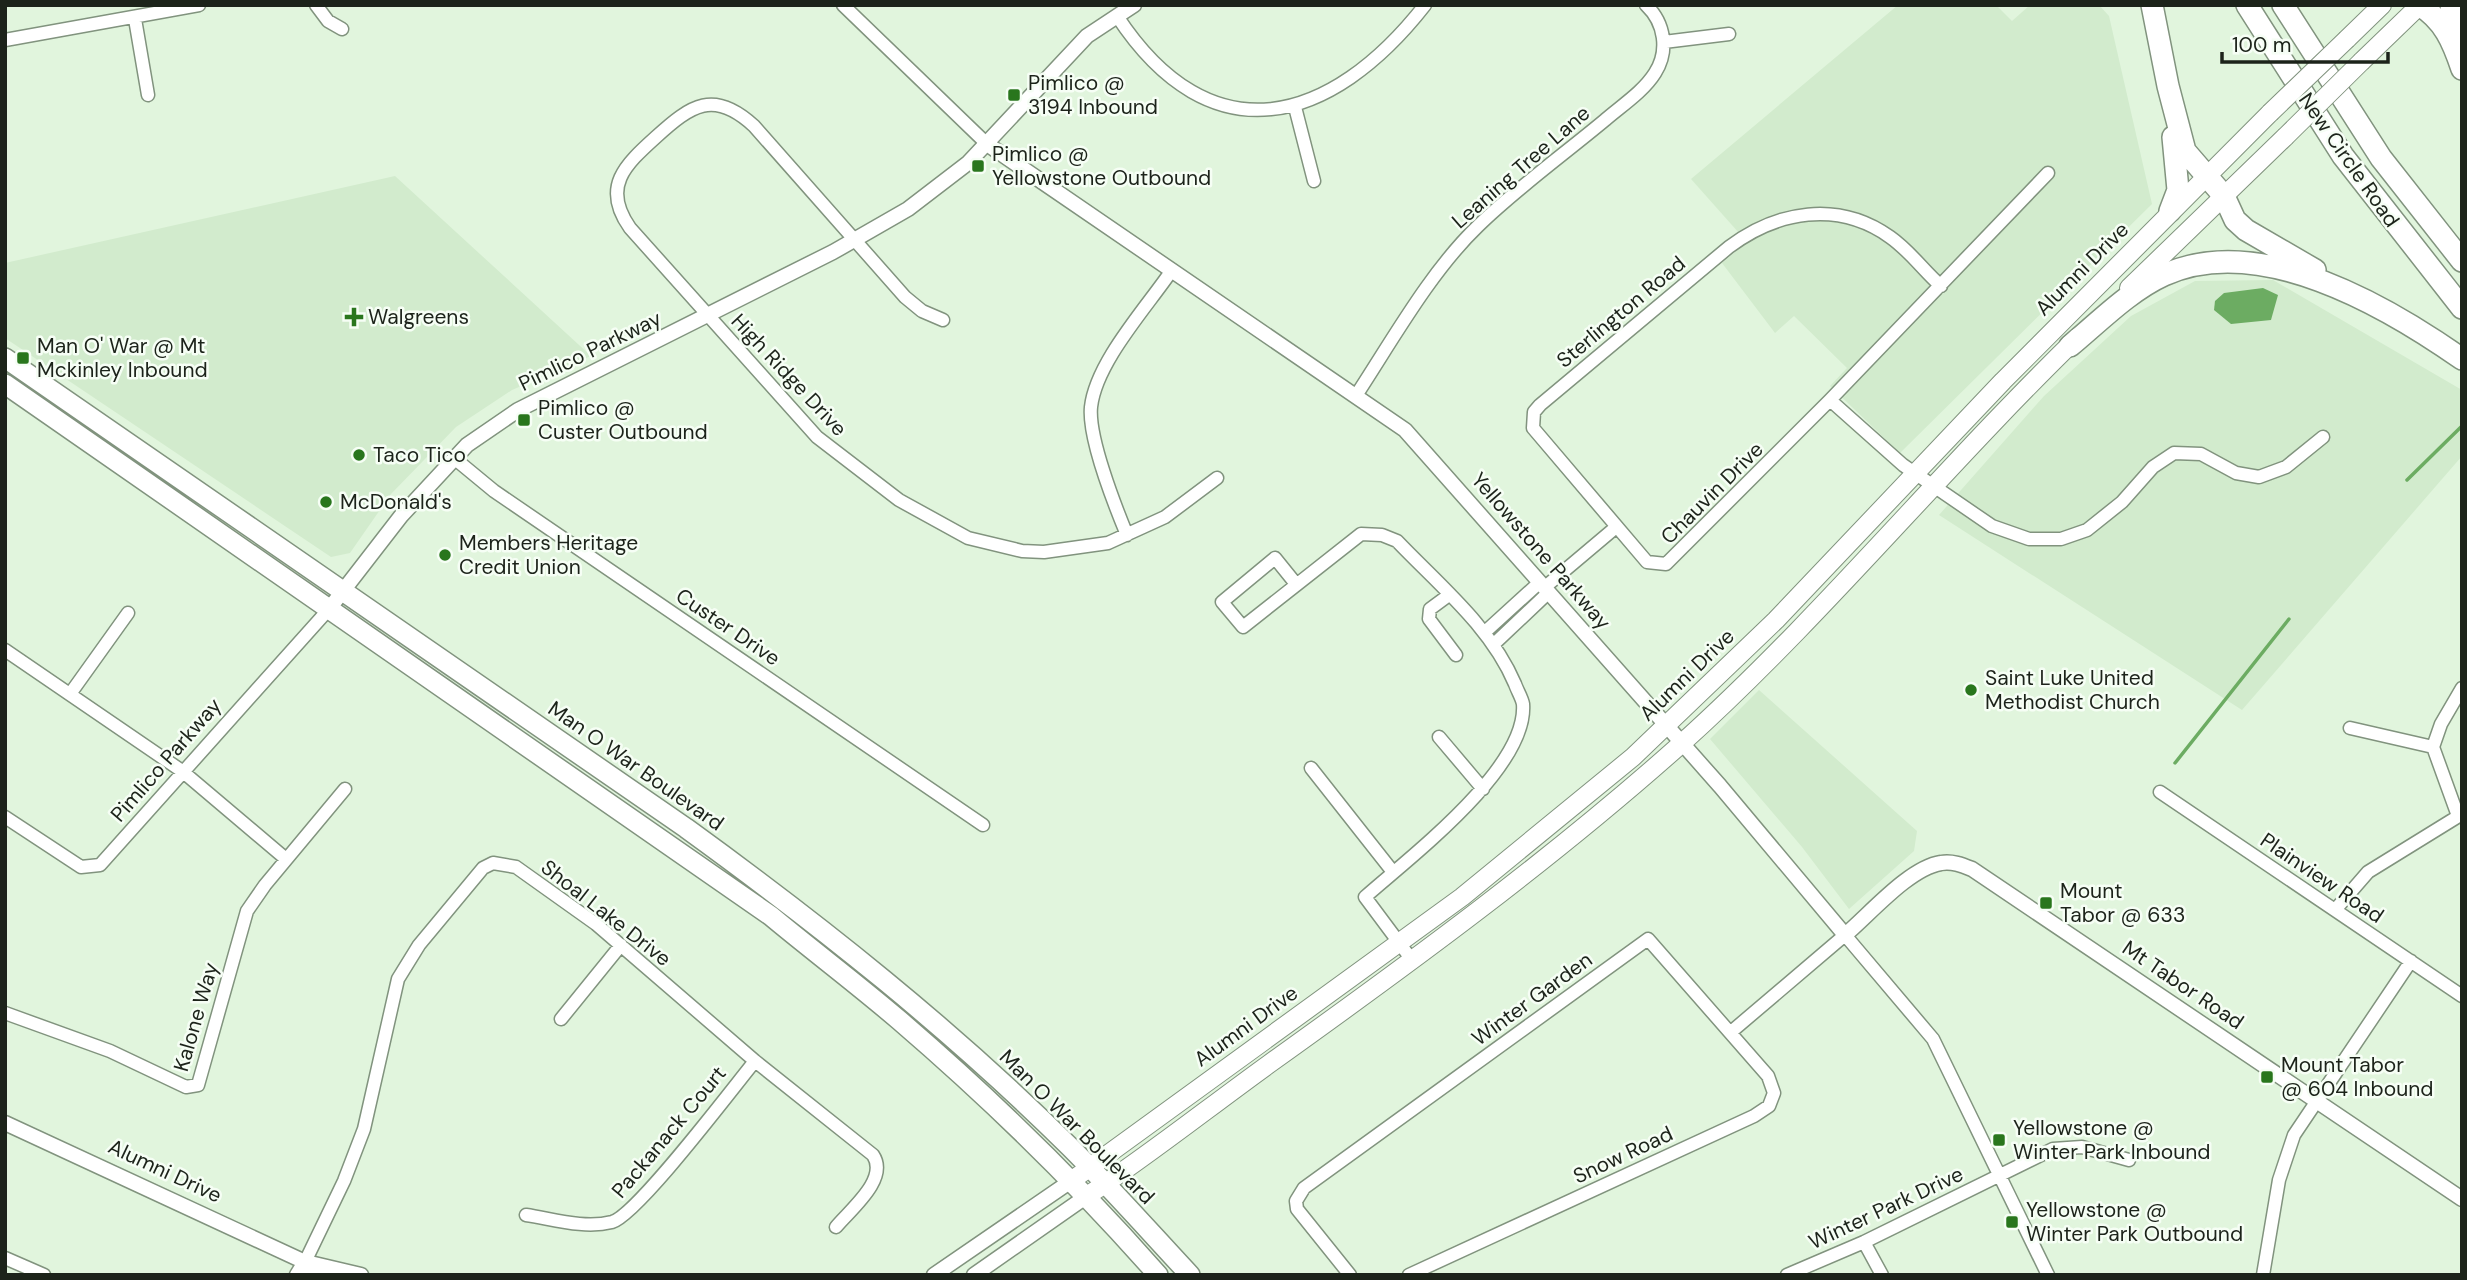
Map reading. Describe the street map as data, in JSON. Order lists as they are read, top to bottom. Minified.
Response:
{"streets":{"highway":["New Circle Road"],"main road":["Alumni Drive","Man O War Boulevard"],"street":["Leaning Tree Lane","Sterlington Road","Pimlico Parkway","High Ridge Drive","Chauvin Drive","Yellowstone Parkway","Custer Drive","Plainview Road","Shoal Lake Drive","Mt Tabor Road","Winter Garden","Kalone Way","Packanack Court","Snow Road","Winter Park Drive"]},"crossings":[["Leaning Tree Lane","Yellowstone Parkway"],["Alumni Drive","Yellowstone Parkway"],["Alumni Drive","Man O War Boulevard"],["Alumni Drive","Shoal Lake Drive"],["Sterlington Road","Chauvin Drive"],["Pimlico Parkway","High Ridge Drive"],["Pimlico Parkway","Yellowstone Parkway"],["Pimlico Parkway","Custer Drive"],["Pimlico Parkway","Man O War Boulevard"],["Yellowstone Parkway","Mt Tabor Road"],["Yellowstone Parkway","Winter Park Drive"],["Shoal Lake Drive","Packanack Court"],["Winter Garden","Snow Road"]],"places":{"transit":["Pimlico @ 3194 Inbound","Pimlico @ Yellowstone Outbound","Man O' War @ Mt Mckinley Inbound","Pimlico @ Custer Outbound","Mount Tabor @ 633","Mount Tabor @ 604 Inbound","Yellowstone @ Winter Park Inbound","Yellowstone @ Winter Park Outbound"],"health":["Walgreens"],"other":["Taco Tico","McDonald's","Members Heritage Credit Union","Saint Luke United Methodist Church"]},"scale_bar":"100 m"}
